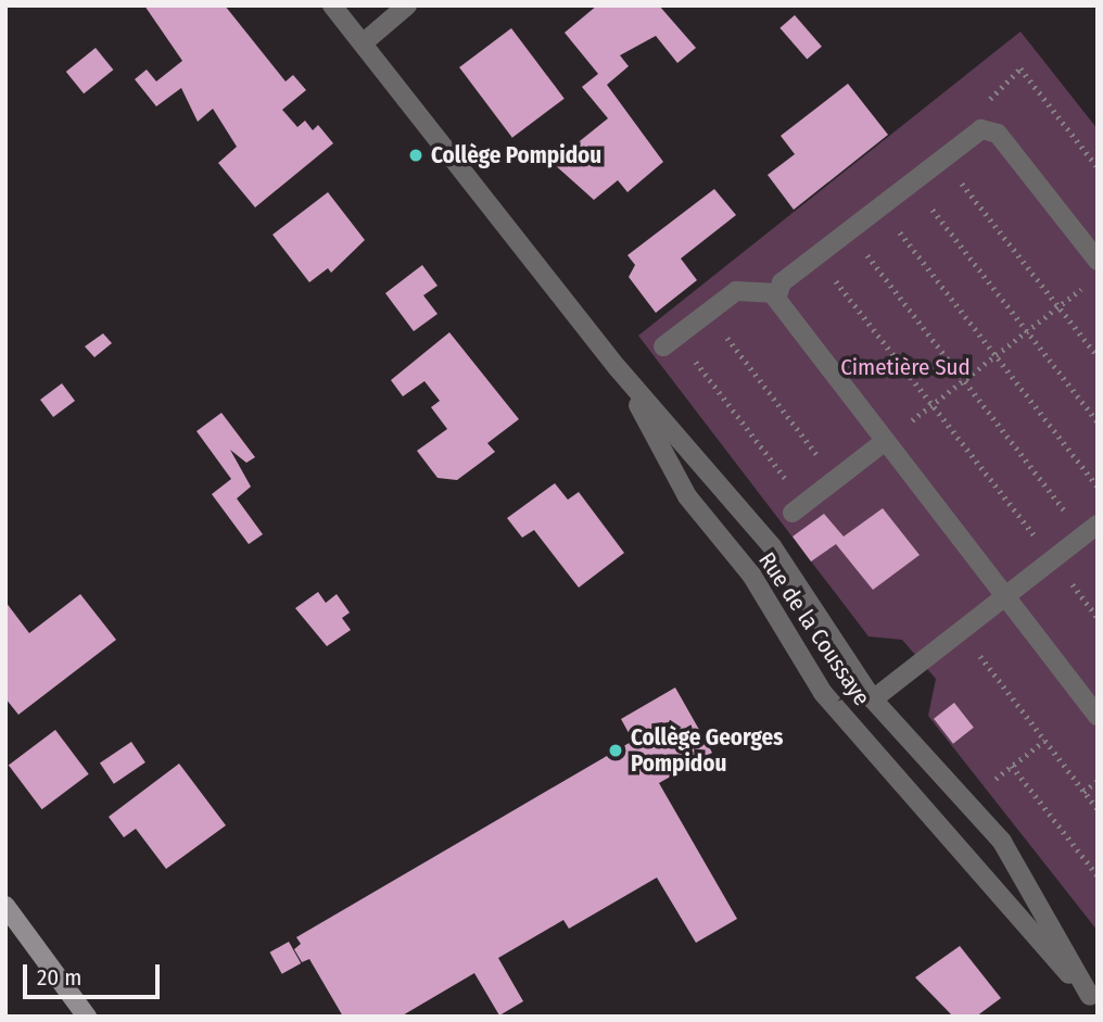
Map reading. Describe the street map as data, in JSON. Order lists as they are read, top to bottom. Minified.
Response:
{"streets":{"street":["Rue de la Coussaye"]},"parks":["Cimetière Sud"],"places":["Collège Pompidou","Collège Georges Pompidou"],"scale_bar":"20 m"}
